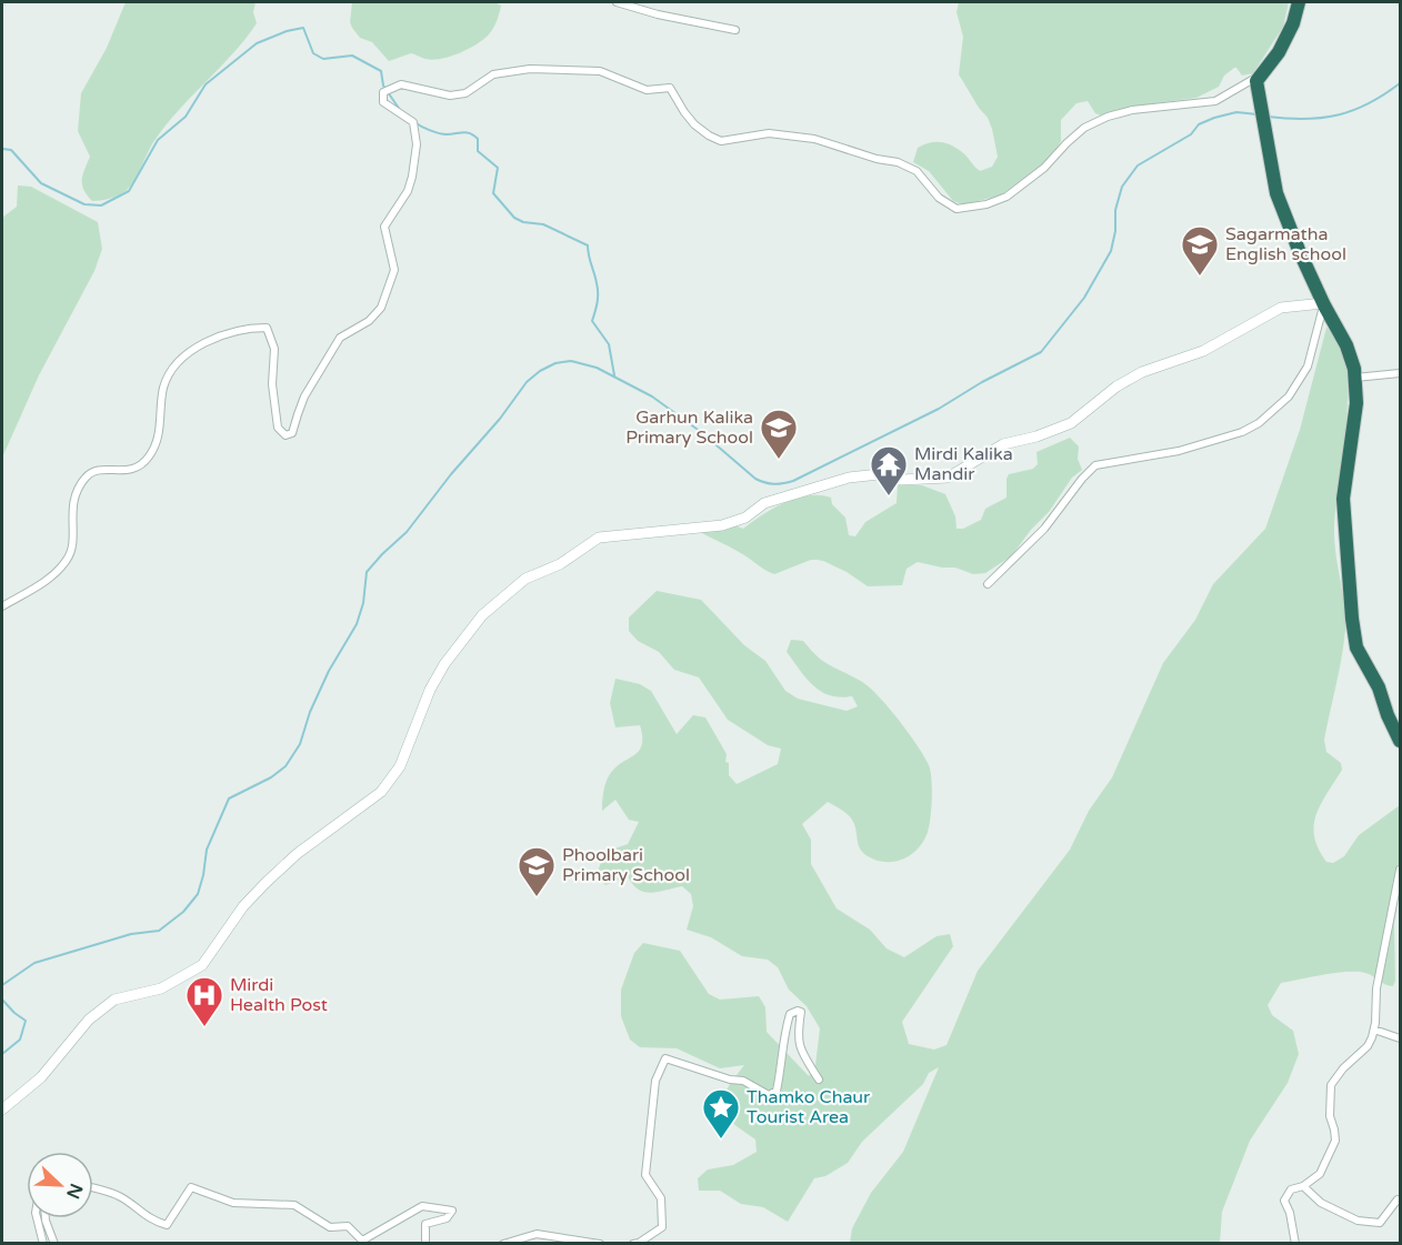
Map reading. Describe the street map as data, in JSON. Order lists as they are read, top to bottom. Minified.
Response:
{"places":{"school or university":["Sagarmatha English school","Garhun Kalika Primary School","Phoolbari Primary School"],"temple":["Mirdi Kalika Mandir"],"hospital":["Mirdi Health Post"],"place":["Thamko Chaur Tourist Area"]},"north":"bottom right"}
